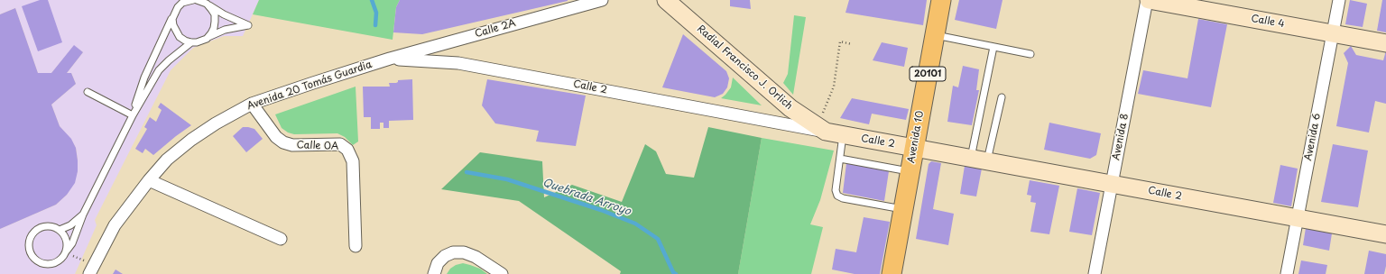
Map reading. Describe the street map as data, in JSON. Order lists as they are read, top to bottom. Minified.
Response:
{"streets":{"main road":["20101","Avenida 10"],"street":["Calle 4","Calle 2A","Radial Francisco J. Orlich","Avenida 20 Tomás Guardia","Calle 2","Avenida 8","Avenida 6","Calle 0A"]},"crossings":[["Calle 4","Avenida 8"],["Calle 4","Avenida 6"],["Calle 2A","Avenida 20 Tomás Guardia"],["Calle 2A","Calle 2"],["Radial Francisco J. Orlich","Calle 2"],["Avenida 20 Tomás Guardia","Calle 2"],["Avenida 20 Tomás Guardia","Calle 0A"],["Calle 2","Avenida 10"],["Calle 2","Avenida 8"],["Calle 2","Avenida 6"]],"water":["Quebrada Arroyo"]}
